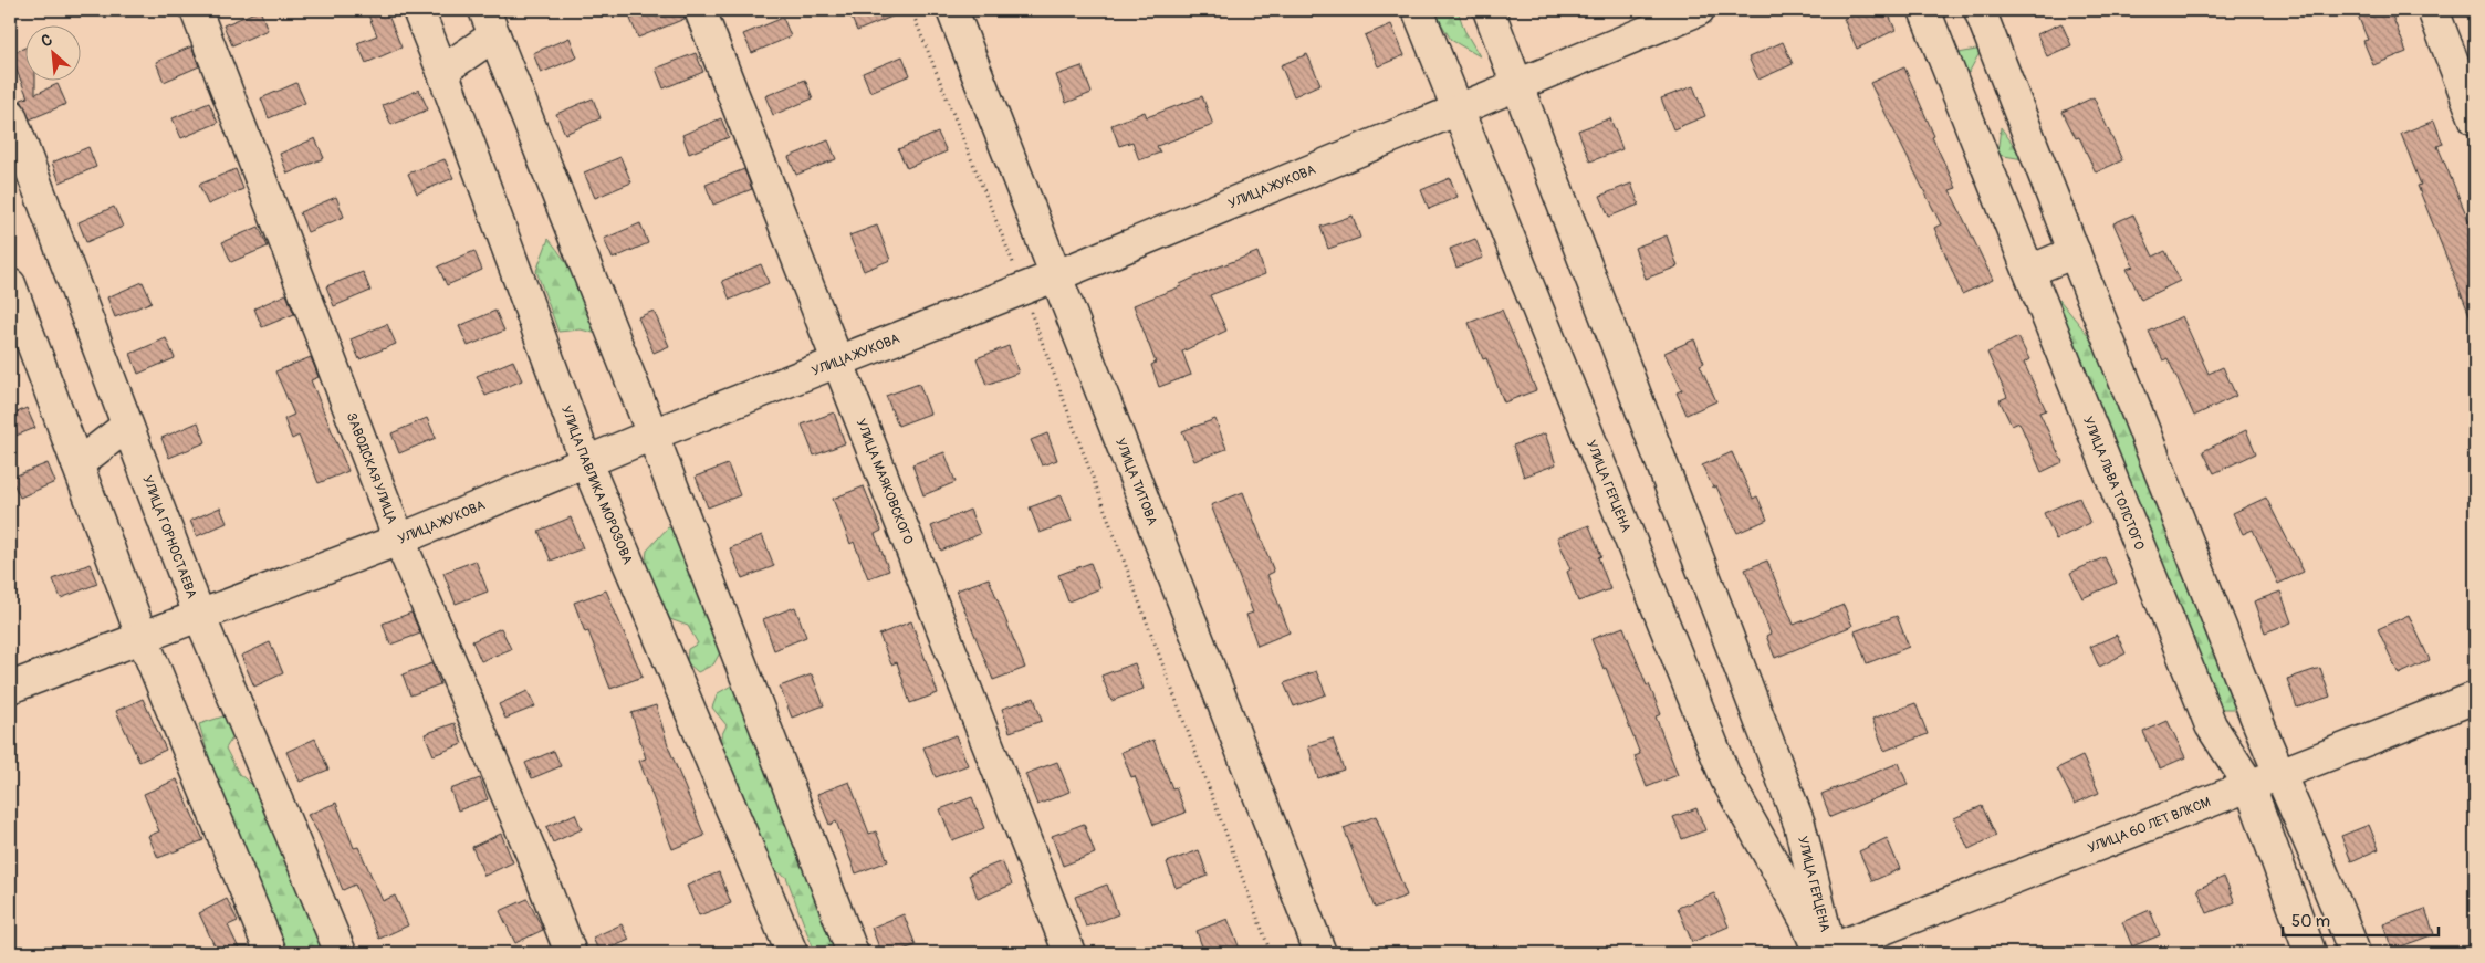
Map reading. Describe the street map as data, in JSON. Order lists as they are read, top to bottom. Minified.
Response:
{"streets":{"street":["УЛИЦА ЖУКОВА","ЗАВОДСКАЯ УЛИЦА","УЛИЦА МАЯКОВСКОГО","УЛИЦА ТИТОВА","УЛИЦА ЛЬВА ТОЛСТОГО","УЛИЦА ПАВЛИКА МОРОЗОВА","УЛИЦА ГЕРЦЕНА","УЛИЦА ГОРНОСТАЕВА","УЛИЦА 60 ЛЕТ ВЛКСМ"]},"crossings":[["УЛИЦА ЖУКОВА","ЗАВОДСКАЯ УЛИЦА"],["УЛИЦА ЖУКОВА","УЛИЦА МАЯКОВСКОГО"],["УЛИЦА ЖУКОВА","УЛИЦА ТИТОВА"],["УЛИЦА ЖУКОВА","УЛИЦА ПАВЛИКА МОРОЗОВА"],["УЛИЦА ЖУКОВА","УЛИЦА ГЕРЦЕНА"],["УЛИЦА ЖУКОВА","УЛИЦА ГОРНОСТАЕВА"],["УЛИЦА ЛЬВА ТОЛСТОГО","УЛИЦА 60 ЛЕТ ВЛКСМ"],["УЛИЦА ГЕРЦЕНА","УЛИЦА 60 ЛЕТ ВЛКСМ"]],"scale_bar":"50 m","north":"top left"}
